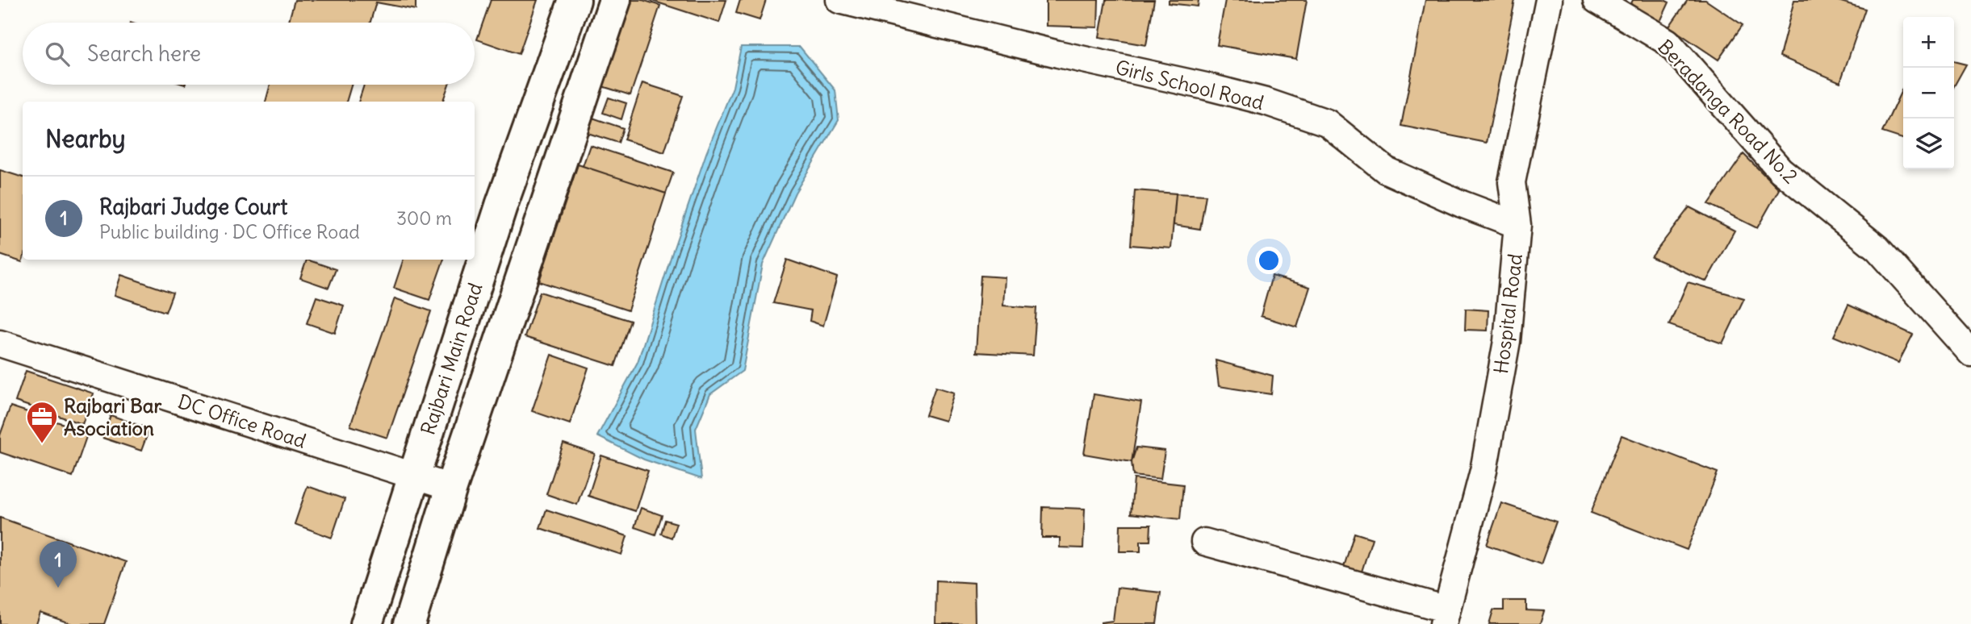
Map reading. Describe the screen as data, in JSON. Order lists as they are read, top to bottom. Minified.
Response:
{"streets":{"street":["Girls School Road","Beradanga Road No.2","Hospital Road","Rajbari Main Road","DC Office Road"]},"crossings":[["Girls School Road","Hospital Road"],["Rajbari Main Road","DC Office Road"]],"places":{"office":["Rajbari Bar Asociation"]},"page":{"map_buttons":["+","−"],"search":"Search here","heading":"Nearby","list":[{"mark":"1","name":"Rajbari Judge Court","note":"Public building · DC Office Road","value":"300 m"}],"pins":"1"}}
